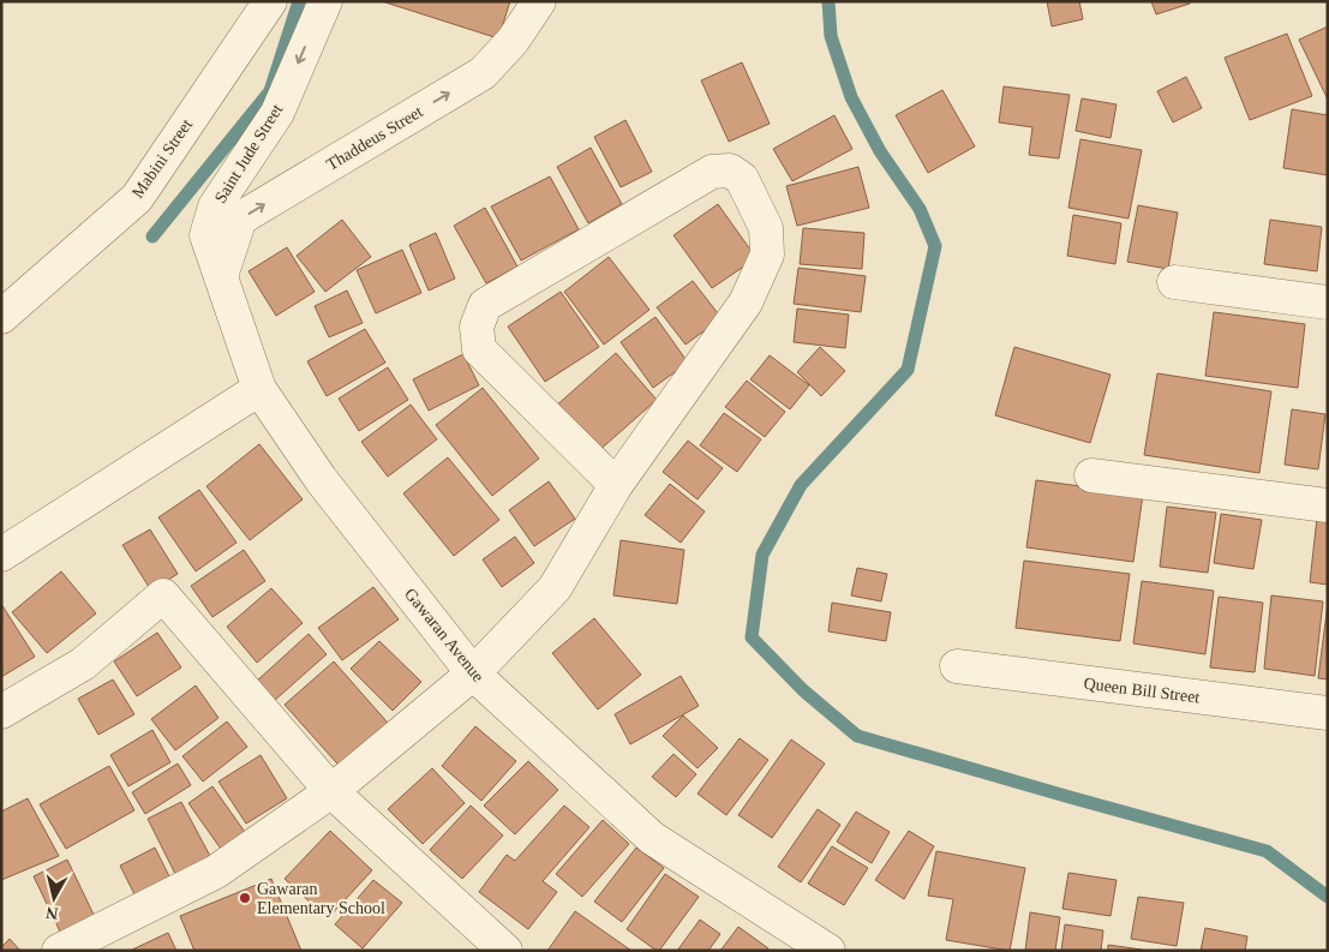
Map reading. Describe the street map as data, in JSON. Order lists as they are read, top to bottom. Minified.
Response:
{"streets":{"street":["Thaddeus Street","Saint Jude Street","Mabini Street","Gawaran Avenue","Queen Bill Street"]},"crossings":[["Thaddeus Street","Saint Jude Street"],["Thaddeus Street","Gawaran Avenue"],["Saint Jude Street","Gawaran Avenue"]],"one_way":["Thaddeus Street","Saint Jude Street"],"places":["Gawaran Elementary School"],"north":"bottom"}
